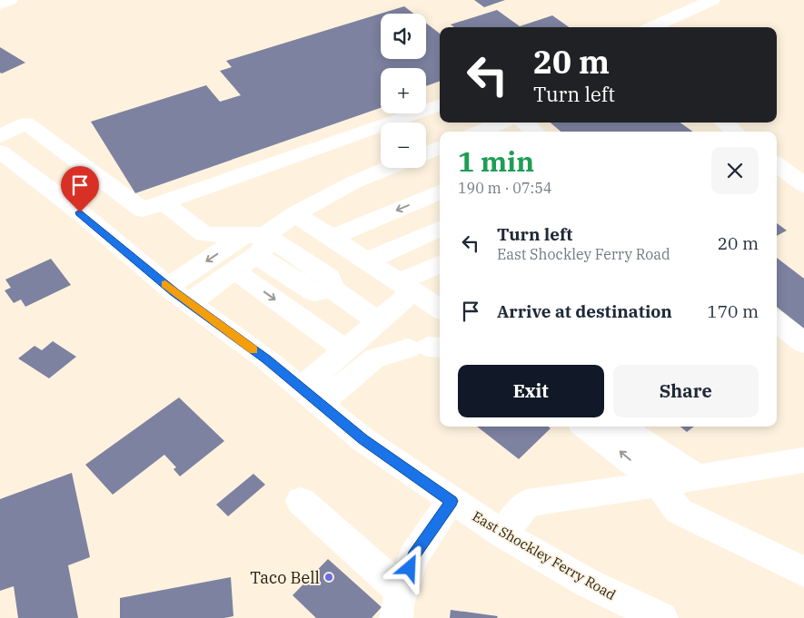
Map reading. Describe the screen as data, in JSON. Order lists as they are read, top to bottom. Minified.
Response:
{"streets":{"main road":["East Shockley Ferry Road"]},"places":["Taco Bell"],"page":{"map_buttons":["+","−"],"turn":["20 m","Turn left"],"heading":["1 min","190 m · 07:54"],"list":[{"name":"Turn left","note":"East Shockley Ferry Road","value":"20 m"},{"name":"Arrive at destination","value":"170 m"}],"buttons":["Exit","Share"]}}
